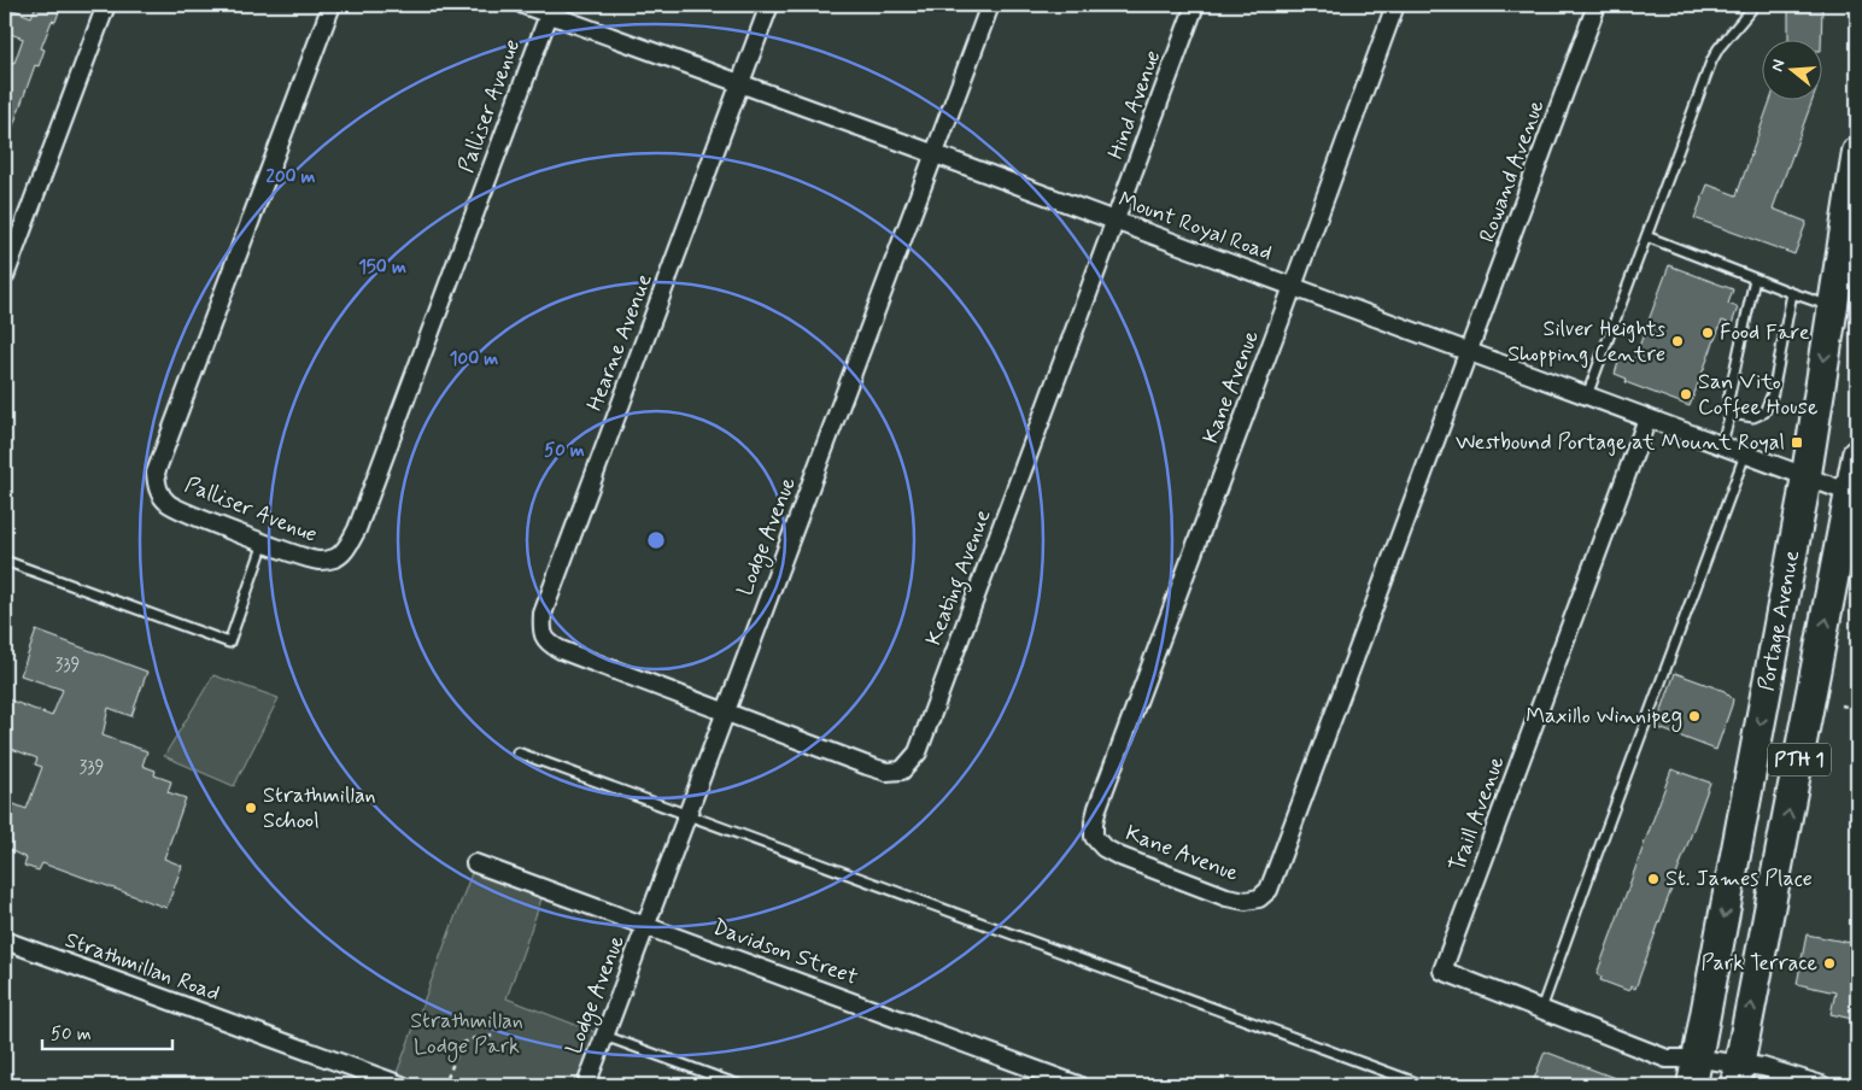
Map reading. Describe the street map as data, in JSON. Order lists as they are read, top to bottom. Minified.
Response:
{"streets":{"highway":["Portage Avenue","PTH 1"],"street":["Hind Avenue","Palliser Avenue","Rowand Avenue","Mount Royal Road","Hearne Avenue","Kane Avenue","Lodge Avenue","Keating Avenue","Traill Avenue","Davidson Street","Strathmillan Road"]},"crossings":[["Hind Avenue","Mount Royal Road"],["Hind Avenue","Keating Avenue"],["Palliser Avenue","Mount Royal Road"],["Rowand Avenue","Mount Royal Road"],["Rowand Avenue","Kane Avenue"],["Mount Royal Road","Hearne Avenue"],["Mount Royal Road","Kane Avenue"],["Mount Royal Road","Lodge Avenue"],["Mount Royal Road","Keating Avenue"],["Mount Royal Road","Portage Avenue"],["Mount Royal Road","PTH 1"],["Mount Royal Road","Traill Avenue"],["Hearne Avenue","Lodge Avenue"],["Hearne Avenue","Keating Avenue"],["Lodge Avenue","Keating Avenue"],["Lodge Avenue","Davidson Street"],["Portage Avenue","Traill Avenue"],["PTH 1","Traill Avenue"]],"parks":["Strathmillan Lodge Park"],"places":{"other":["Food Fare","Silver Heights Shopping Centre","San Vito Coffee House","Maxillo Winnipeg","Strathmillan School","St. James Place","Park Terrace"],"transit":["Westbound Portage at Mount Royal"]},"house_numbers":["339","339"],"scale_bar":"50 m","north":"left","rings":["200 m","150 m","100 m","50 m"]}
